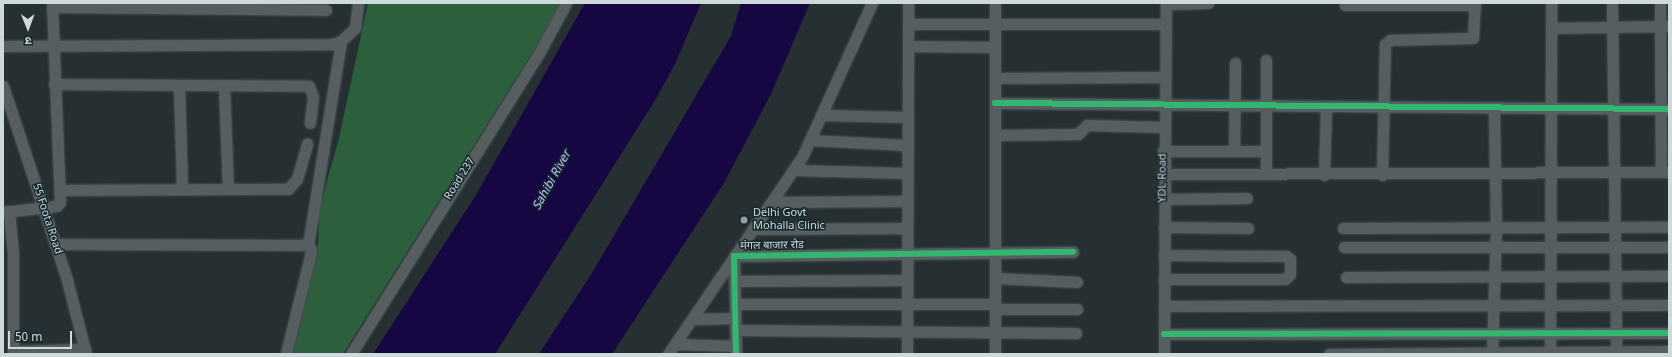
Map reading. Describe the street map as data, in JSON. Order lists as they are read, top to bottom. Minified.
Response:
{"streets":{"street":["YDL Road","Road 237","55 Foota Road","मंगल बाजार रोड"]},"water":["Sahibi River"],"places":["Delhi Govt Mohalla Clinic"],"scale_bar":"50 m","north":"bottom"}
